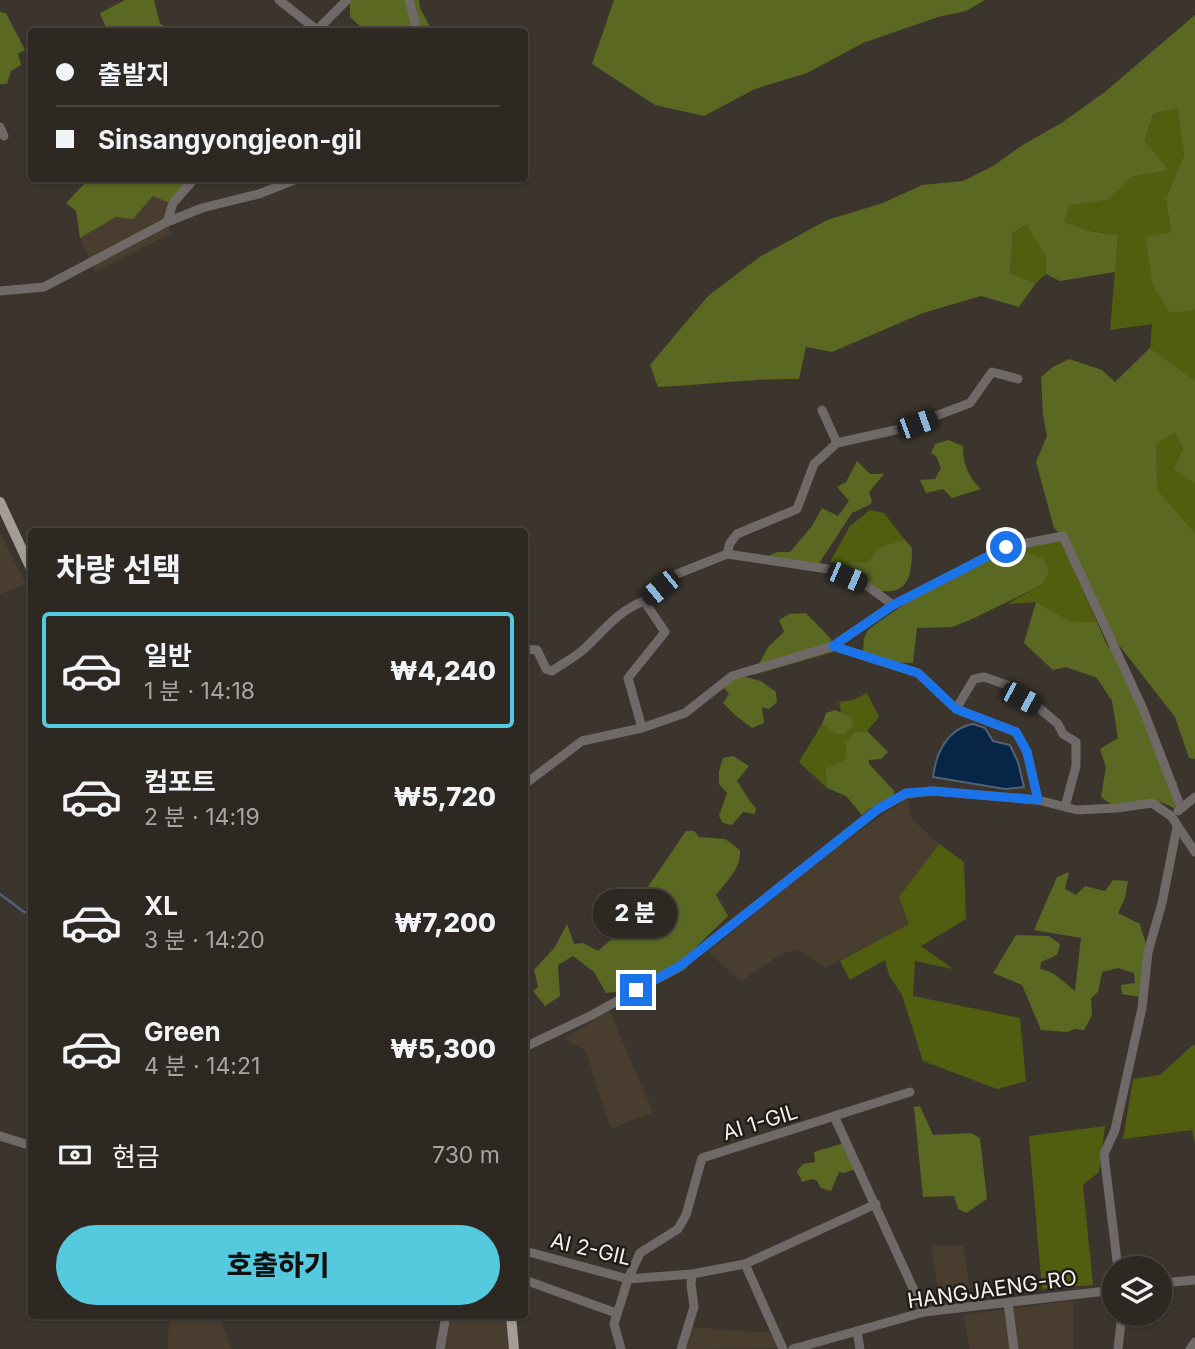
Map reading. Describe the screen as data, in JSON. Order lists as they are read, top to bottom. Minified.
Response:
{"streets":{"street":["AI 1-GIL","AI 2-GIL","HANGJAENG-RO"]},"crossings":[["AI 1-GIL","AI 2-GIL"]],"page":{"banner":["출발지","Sinsangyongjeon-gil"],"heading":"차량 선택","list":[{"name":"일반","note":"1 분 · 14:18","value":"₩4,240"},{"name":"컴포트","note":"2 분 · 14:19","value":"₩5,720"},{"name":"XL","note":"3 분 · 14:20","value":"₩7,200"},{"name":"Green","note":"4 분 · 14:21","value":"₩5,300"}],"bubble":"2 분","pay":["현금","730 m"],"buttons":"호출하기"}}
